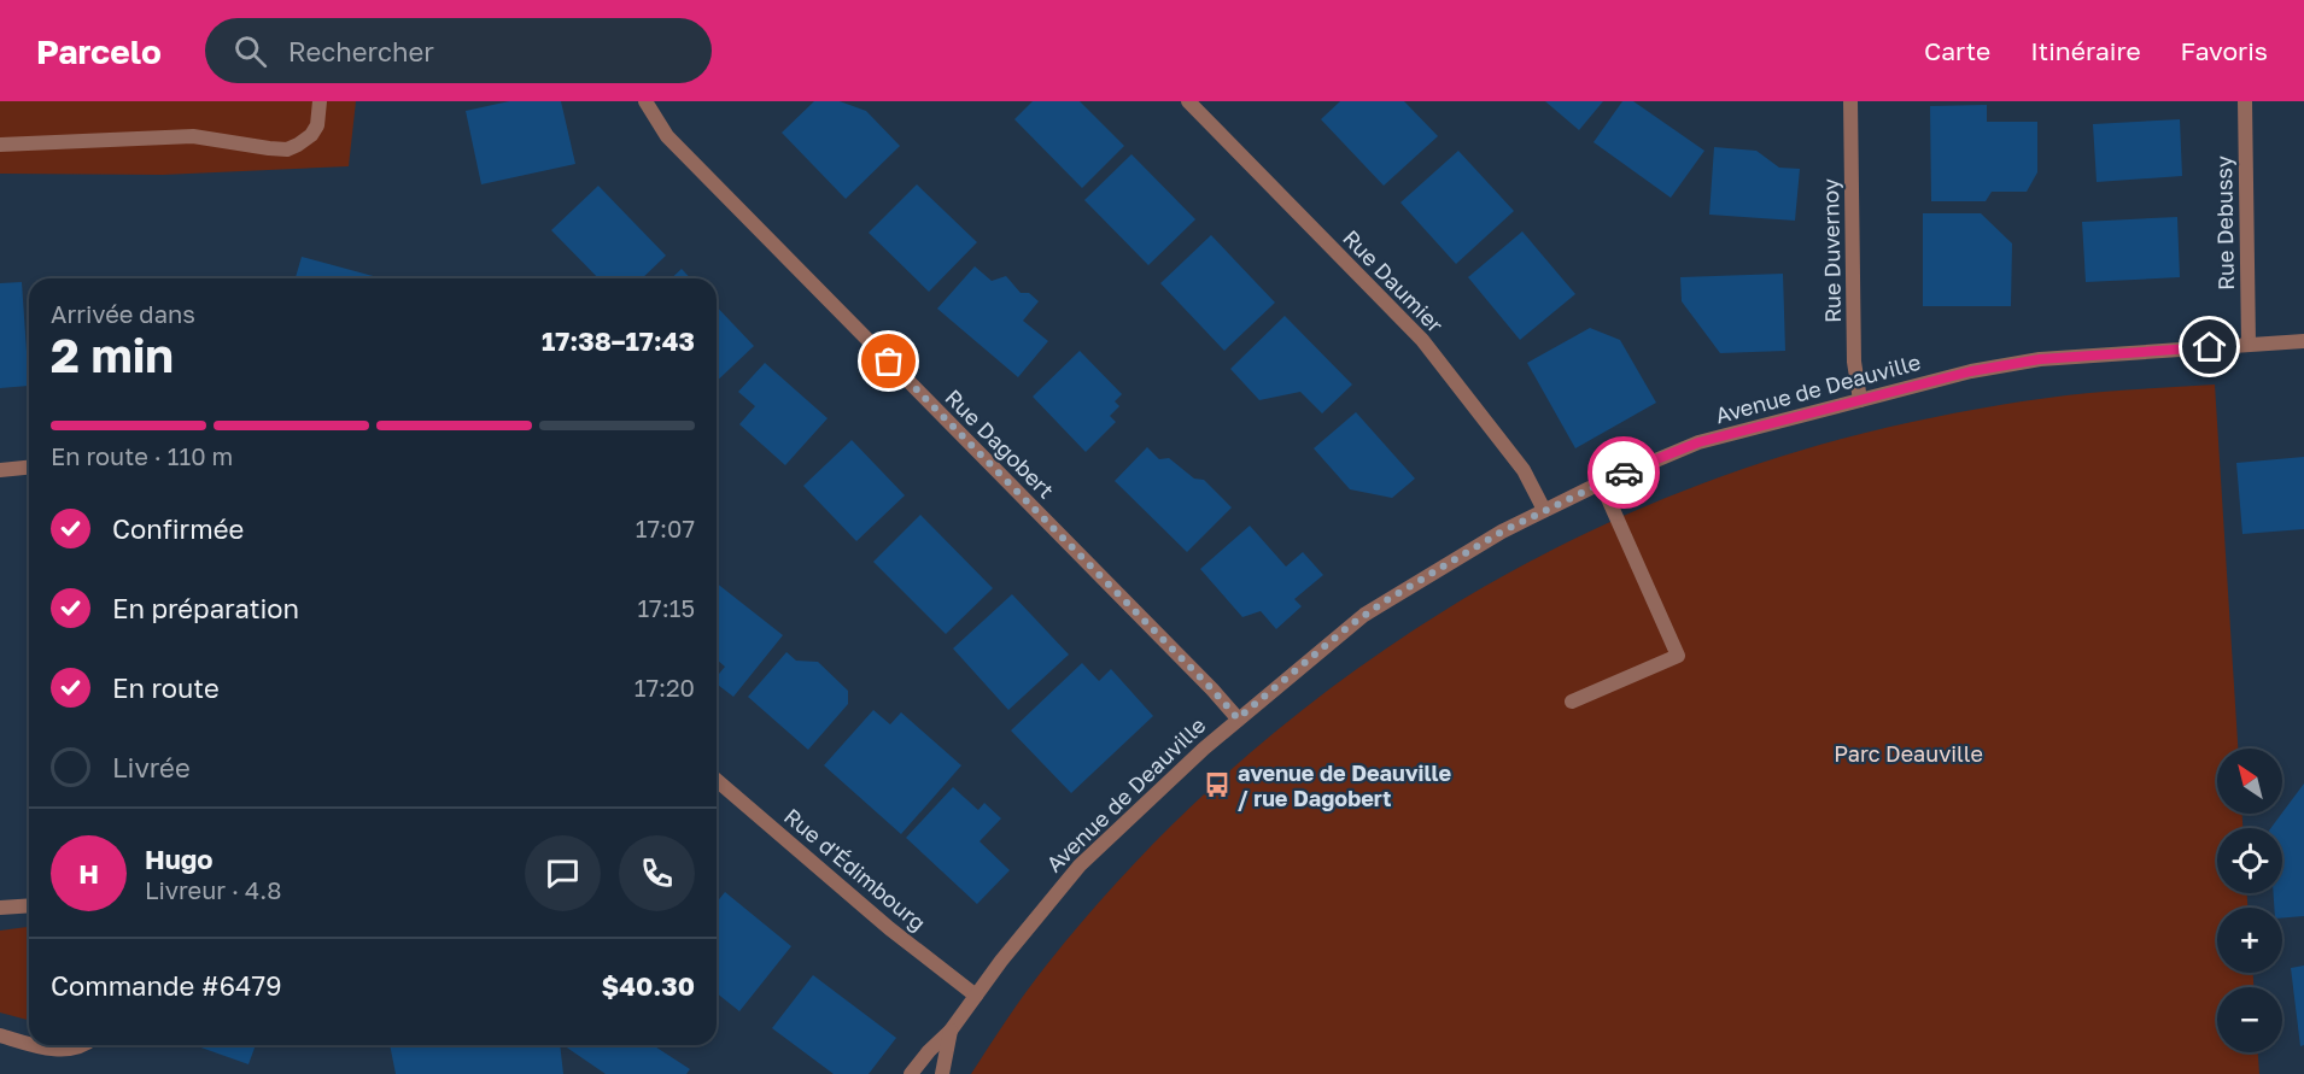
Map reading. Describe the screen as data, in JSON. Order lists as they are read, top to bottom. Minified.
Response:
{"streets":{"street":["Rue Debussy","Rue Duvernoy","Rue Daumier","Avenue de Deauville","Rue Dagobert","Rue d'Édimbourg"]},"crossings":[["Rue Debussy","Avenue de Deauville"],["Rue Duvernoy","Avenue de Deauville"],["Rue Daumier","Avenue de Deauville"],["Avenue de Deauville","Rue Dagobert"],["Avenue de Deauville","Rue d'Édimbourg"]],"parks":["Parc Deauville"],"places":{"bus stop":["avenue de Deauville / rue Dagobert"]},"north":"top left","page":{"header":"Parcelo","search":"Rechercher","nav":["Carte","Itinéraire","Favoris"],"heading":["2 min","Arrivée dans","17:38–17:43"],"panel":["Hugo","Livreur · 4.8","Commande #6479","$40.30"],"bar":"En route · 110 m","list":[["Confirmée","17:07"],["En préparation","17:15"],["En route","17:20"],"Livrée"],"map_buttons":["+","−"],"round":"H"}}
